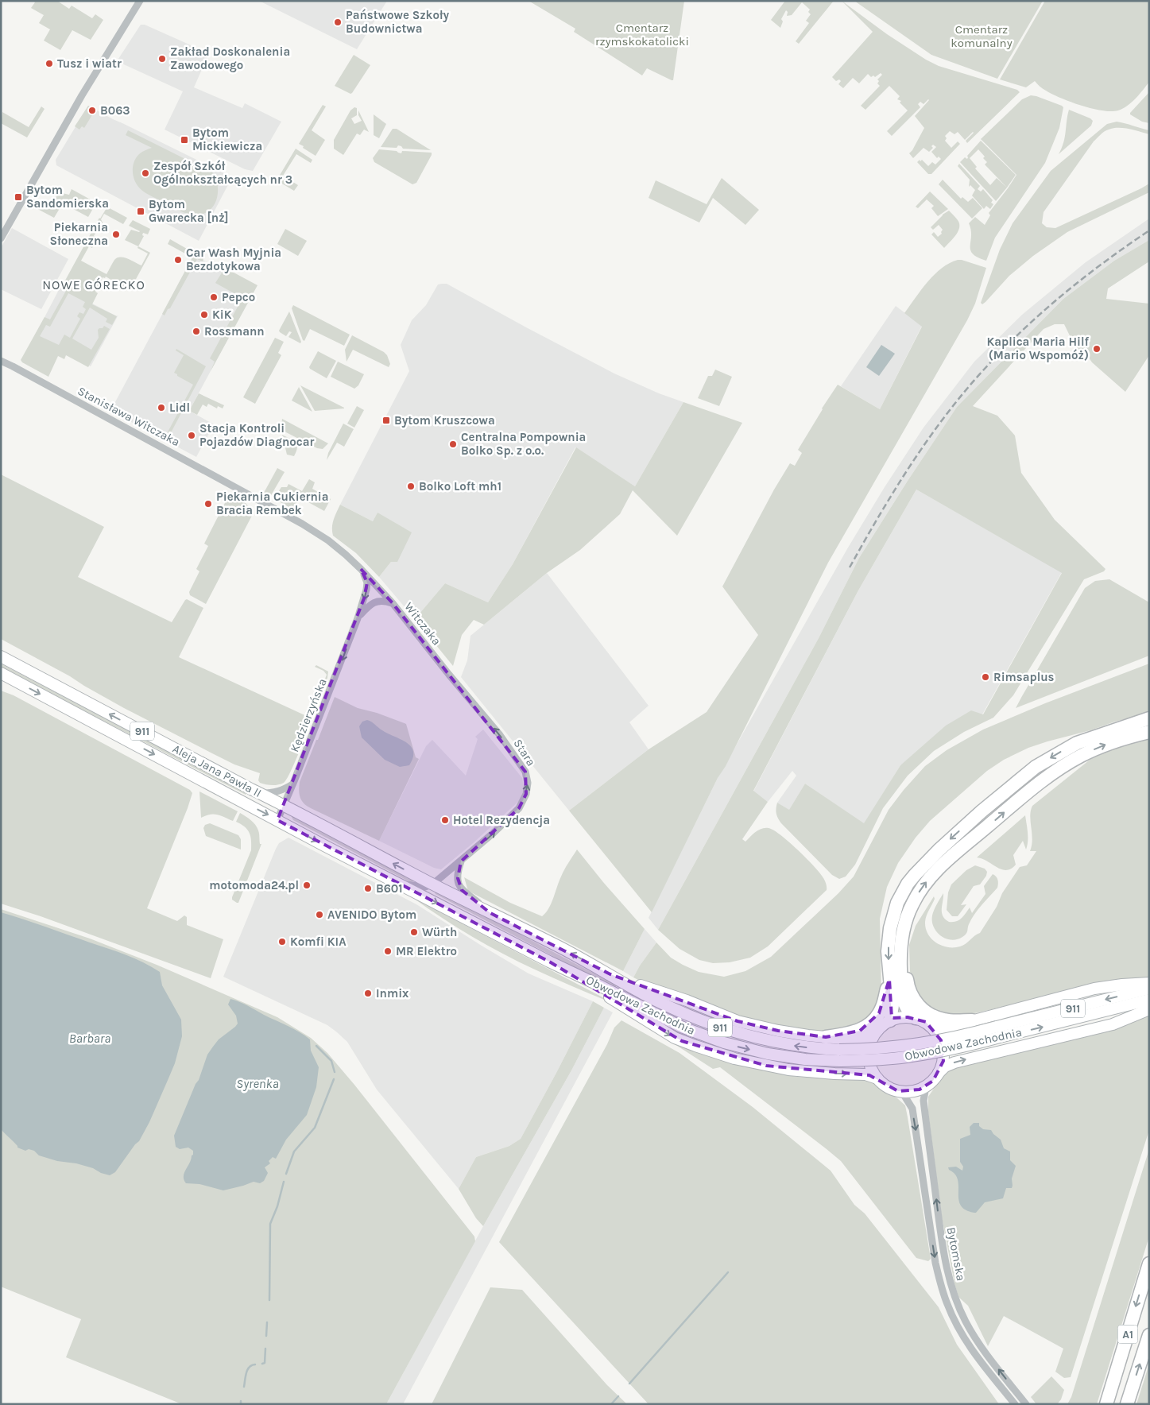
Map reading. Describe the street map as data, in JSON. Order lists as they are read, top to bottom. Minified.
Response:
{"streets":{"highway":["A1"],"main road":["911","Aleja Jana Pawła II","Obwodowa Zachodnia"],"street":["Stanisława Witczaka","Witczaka","Kędzierzyńska","Stara","Bytomska"]},"crossings":[["Stanisława Witczaka","Witczaka"],["Stanisława Witczaka","Kędzierzyńska"],["Witczaka","Kędzierzyńska"],["Witczaka","Stara"],["Kędzierzyńska","Aleja Jana Pawła II"],["Stara","Aleja Jana Pawła II"],["Stara","Obwodowa Zachodnia"],["Aleja Jana Pawła II","Obwodowa Zachodnia"]],"one_way":["Kędzierzyńska"],"districts":["NOWE GÓRECKO"],"water":["Barbara","Syrenka"],"parks":["Cmentarz rzymskokatolicki","Cmentarz komunalny"],"places":{"other":["Państwowe Szkoły Budownictwa","Zakład Doskonalenia Zawodowego","Tusz i wiatr","B063","Zespół Szkół Ogólnokształcących nr 3","Piekarnia Słoneczna","Car Wash Myjnia Bezdotykowa","Pepco","KiK","Rossmann","Kaplica Maria Hilf (Mario Wspomóż)","Lidl","Stacja Kontroli Pojazdów Diagnocar","Centralna Pompownia Bolko Sp. z o.o.","Bolko Loft mh1","Piekarnia Cukiernia Bracia Rembek","Rimsaplus","Hotel Rezydencja","motomoda24.pl","B601","AVENIDO Bytom","Würth","Komfi KIA","MR Elektro","Inmix"],"transit":["Bytom Mickiewicza","Bytom Sandomierska","Bytom Gwarecka [nż]","Bytom Kruszcowa"]}}
